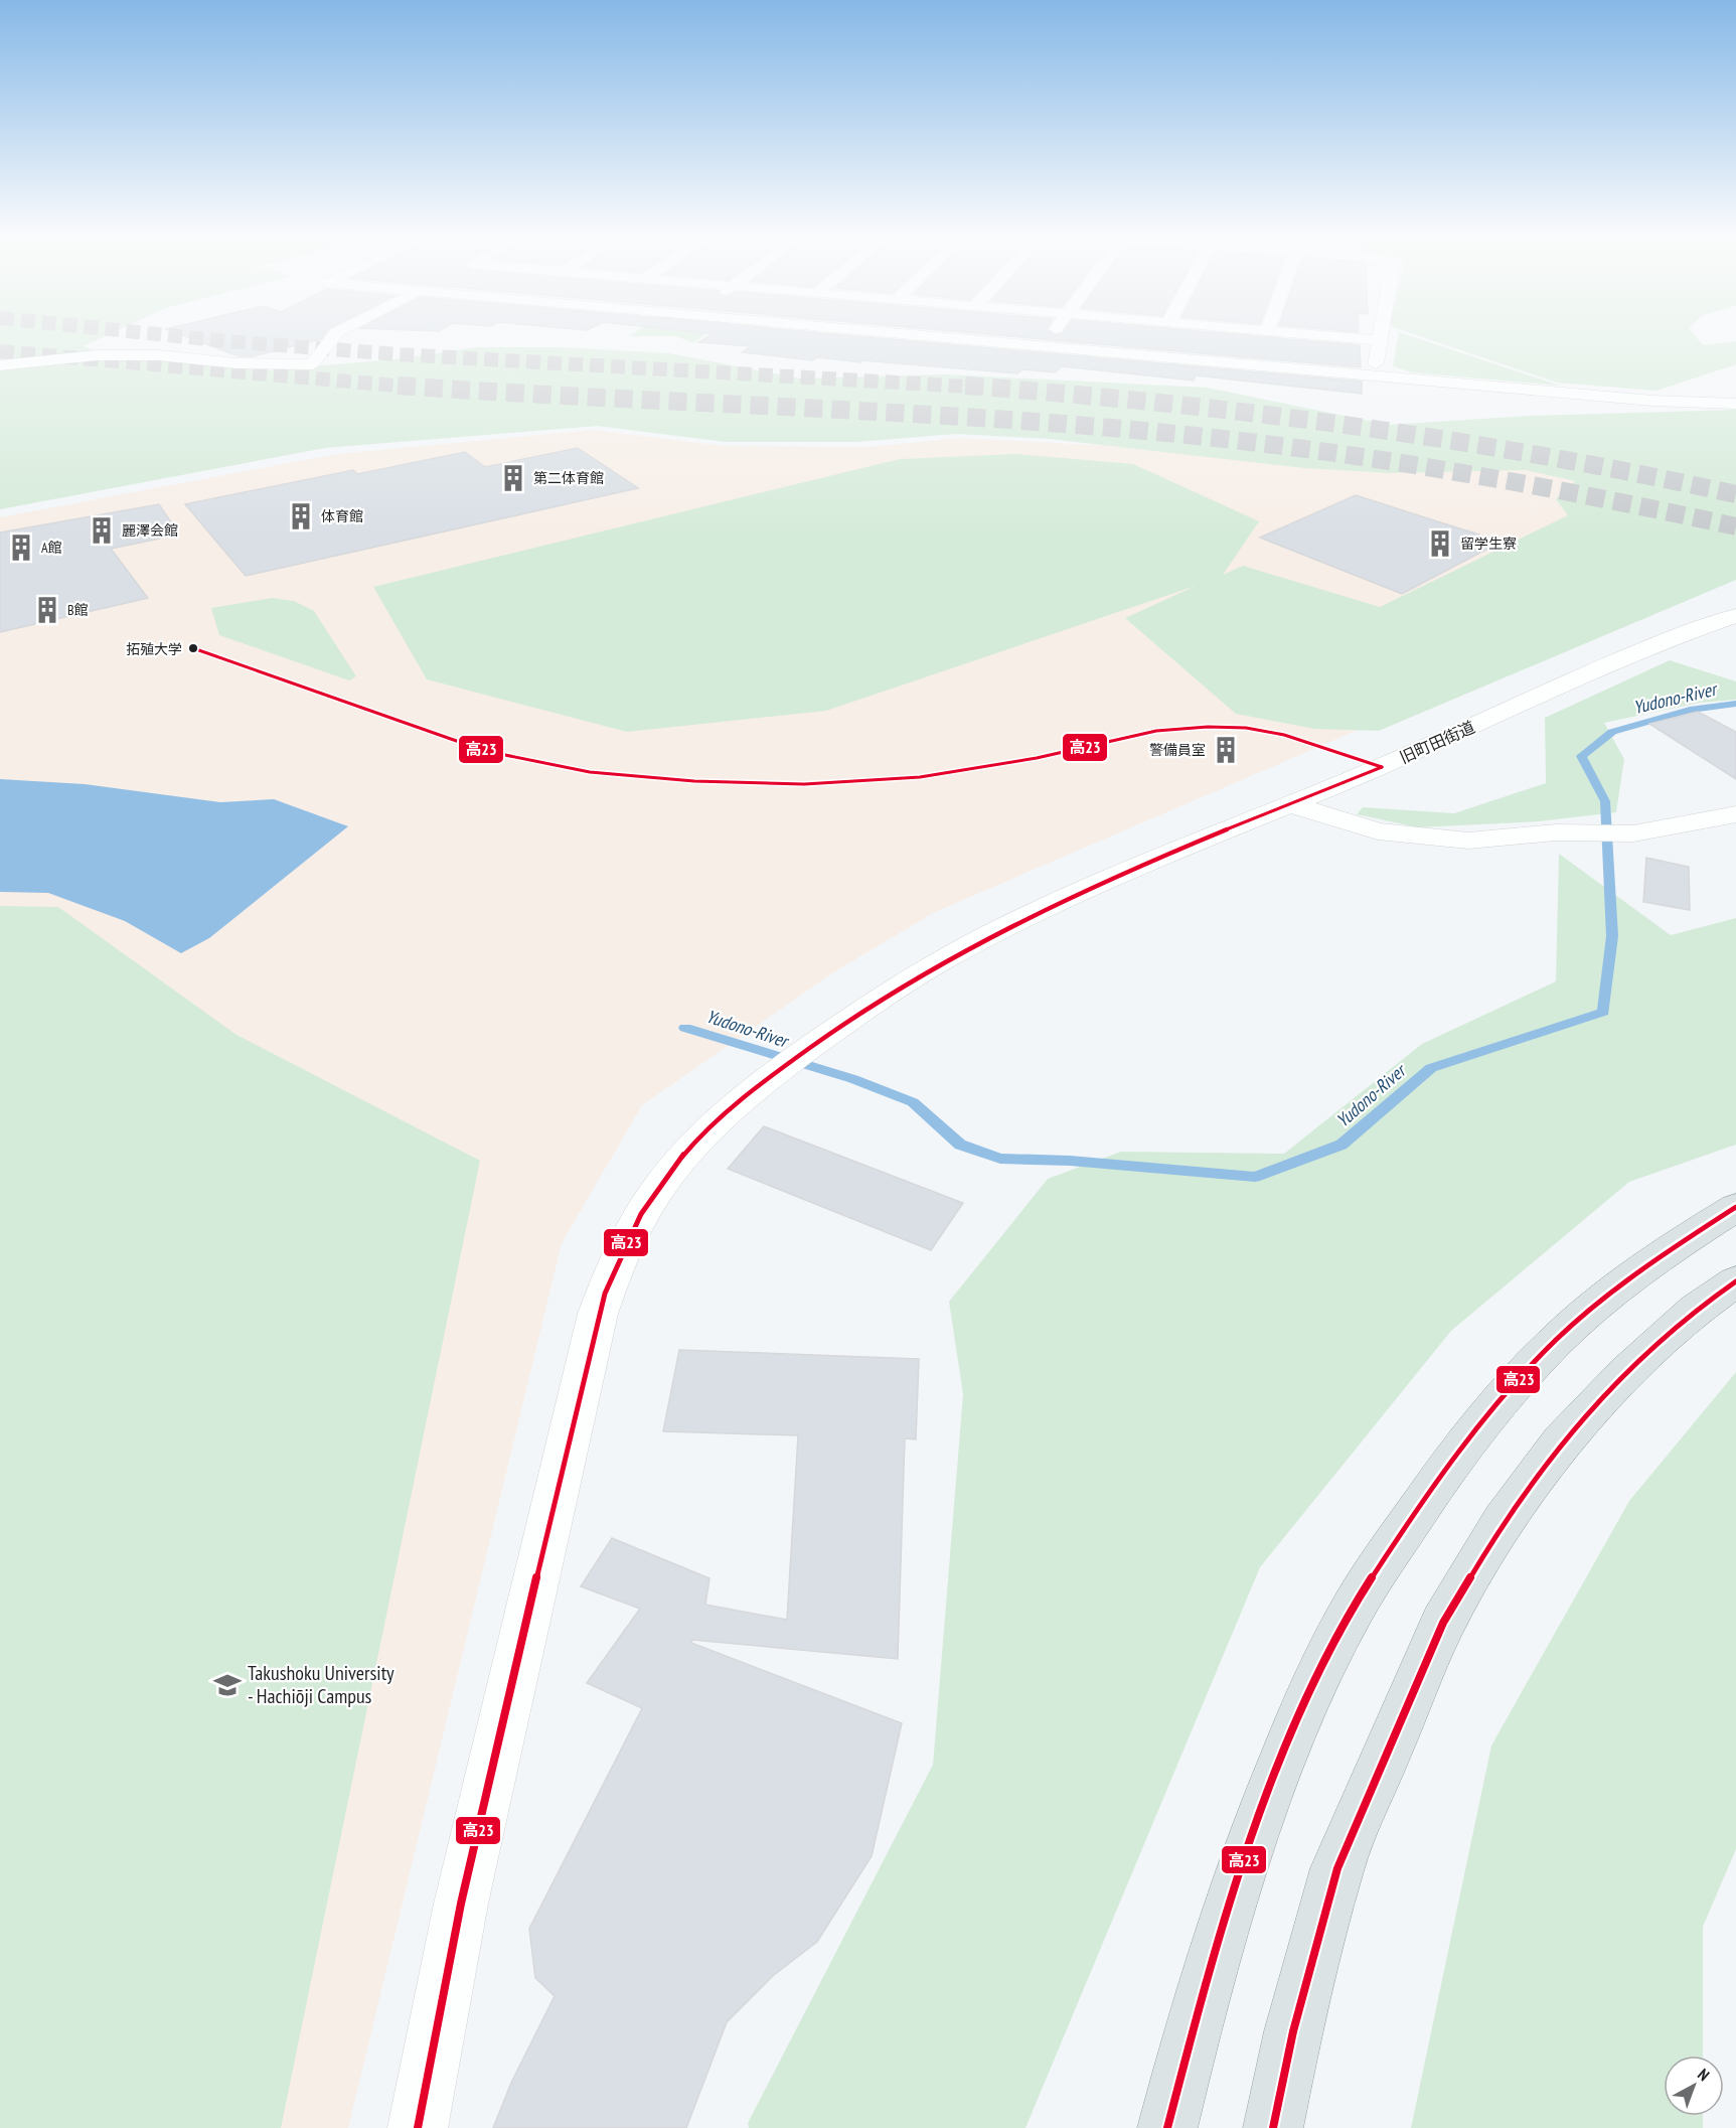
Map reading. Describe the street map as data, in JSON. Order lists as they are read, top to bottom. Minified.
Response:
{"streets":{"street":["旧町田街道"]},"water":["Yudono-River"],"places":{"building":["第二体育館","体育館","麗澤会館","留学生寮","A館","B館","警備員室"],"other":["拓殖大学"],"school or university":["Takushoku University - Hachiōji Campus"]},"lines":["transit line 高23"],"north":"top right"}
